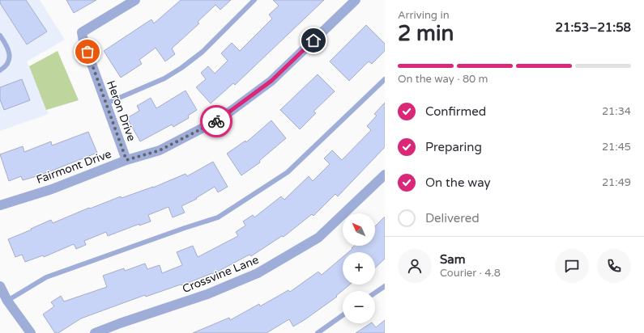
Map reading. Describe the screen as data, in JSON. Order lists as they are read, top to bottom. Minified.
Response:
{"streets":{"street":["Heron Drive","Fairmont Drive","Crossvine Lane"]},"crossings":[["Heron Drive","Fairmont Drive"]],"north":"top left","page":{"heading":["2 min","Arriving in","21:53–21:58"],"panel":["Sam","Courier · 4.8"],"bar":"On the way · 80 m","list":[["Confirmed","21:34"],["Preparing","21:45"],["On the way","21:49"],"Delivered"],"map_buttons":["+","−"]}}
